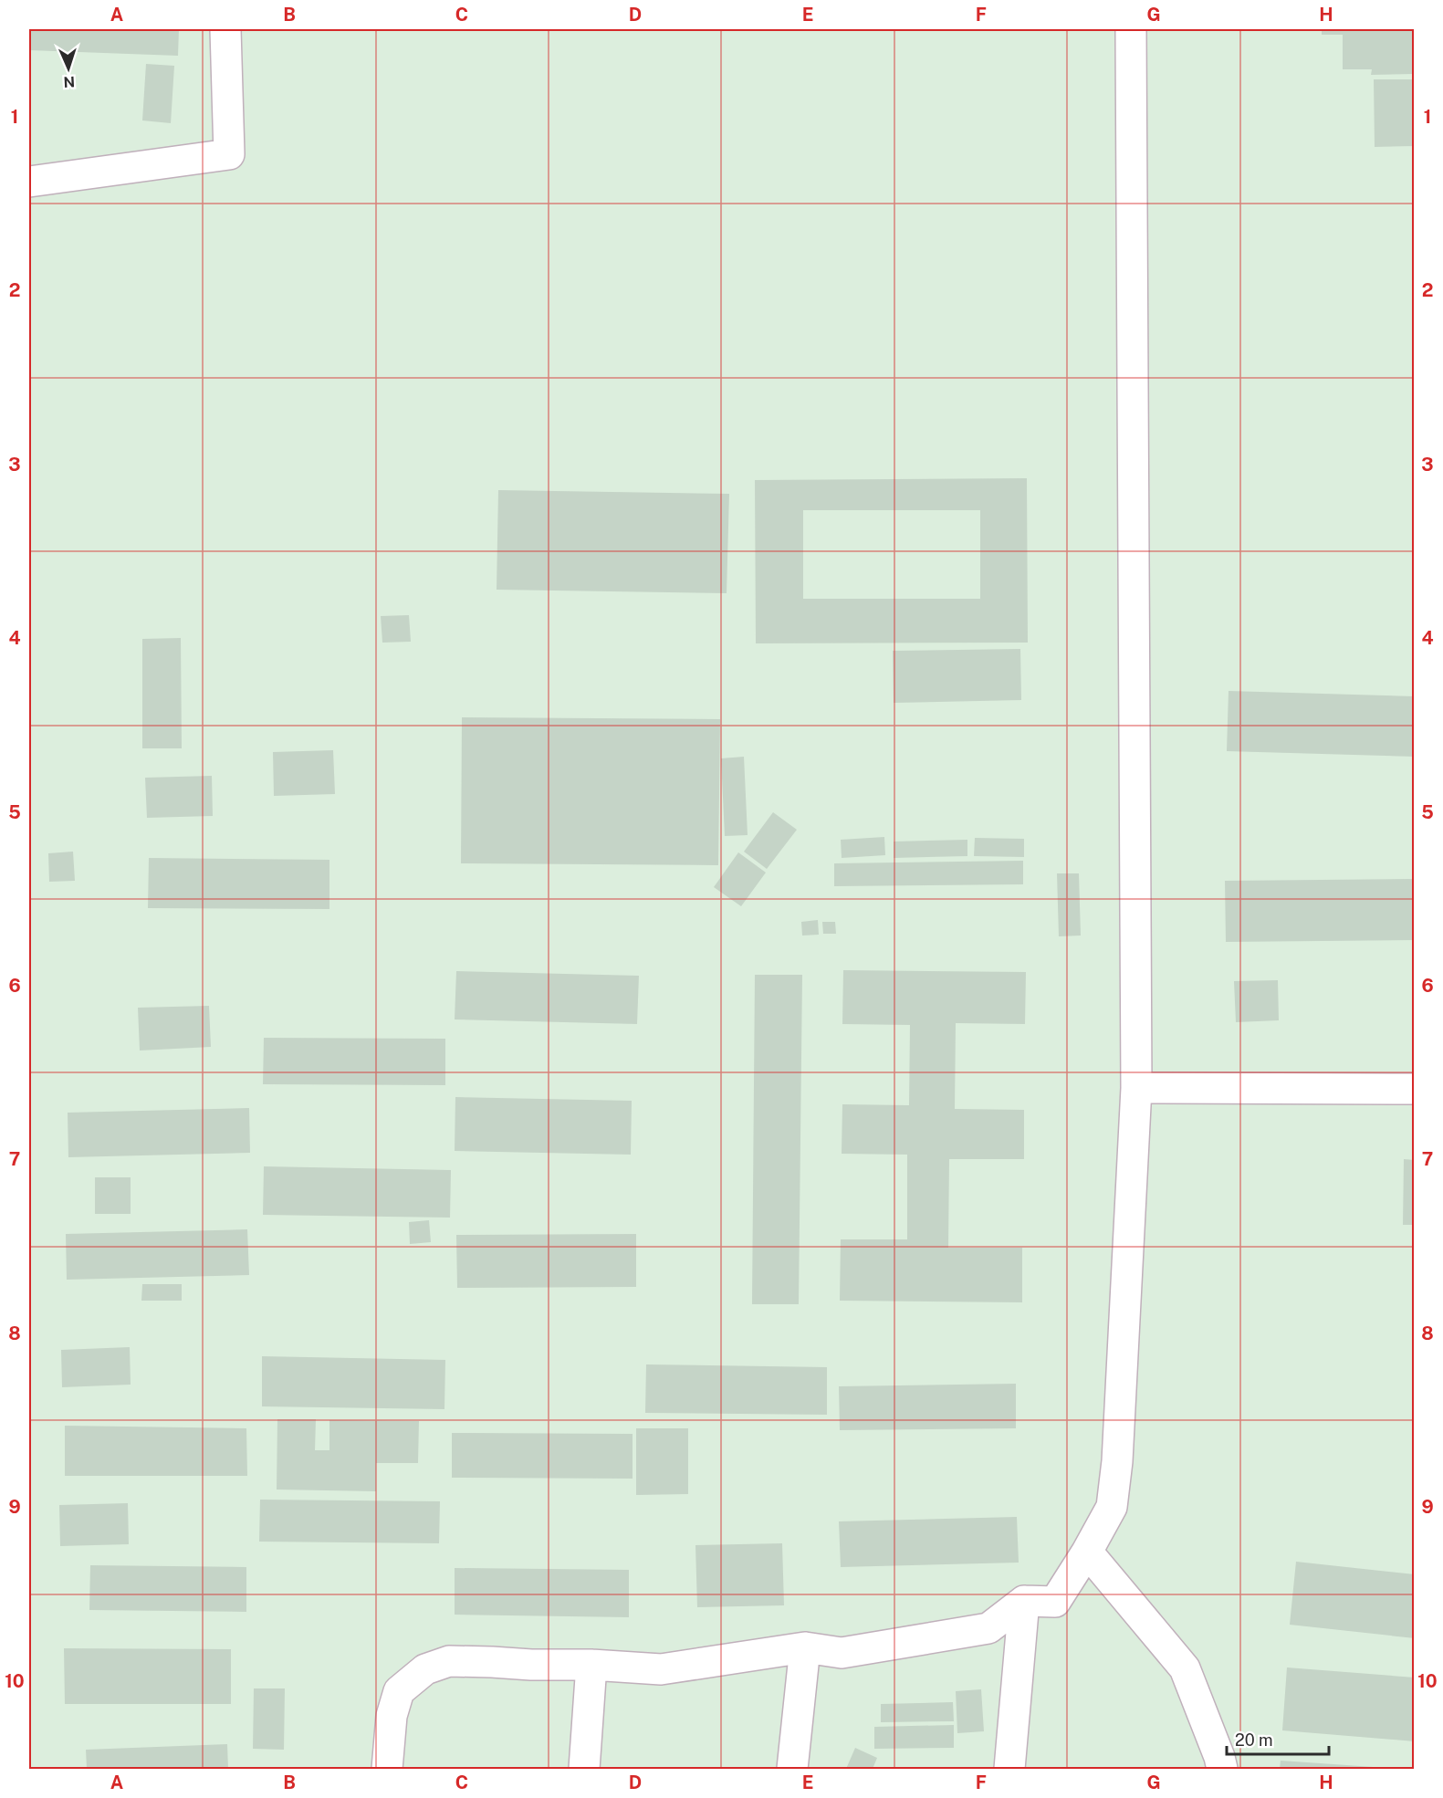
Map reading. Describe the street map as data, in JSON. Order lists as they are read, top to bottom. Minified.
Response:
{"scale_bar":"20 m","north":"bottom","grid":{"columns":["A","B","C","D","E","F","G","H"],"rows":["1","2","3","4","5","6","7","8","9","10"]}}
